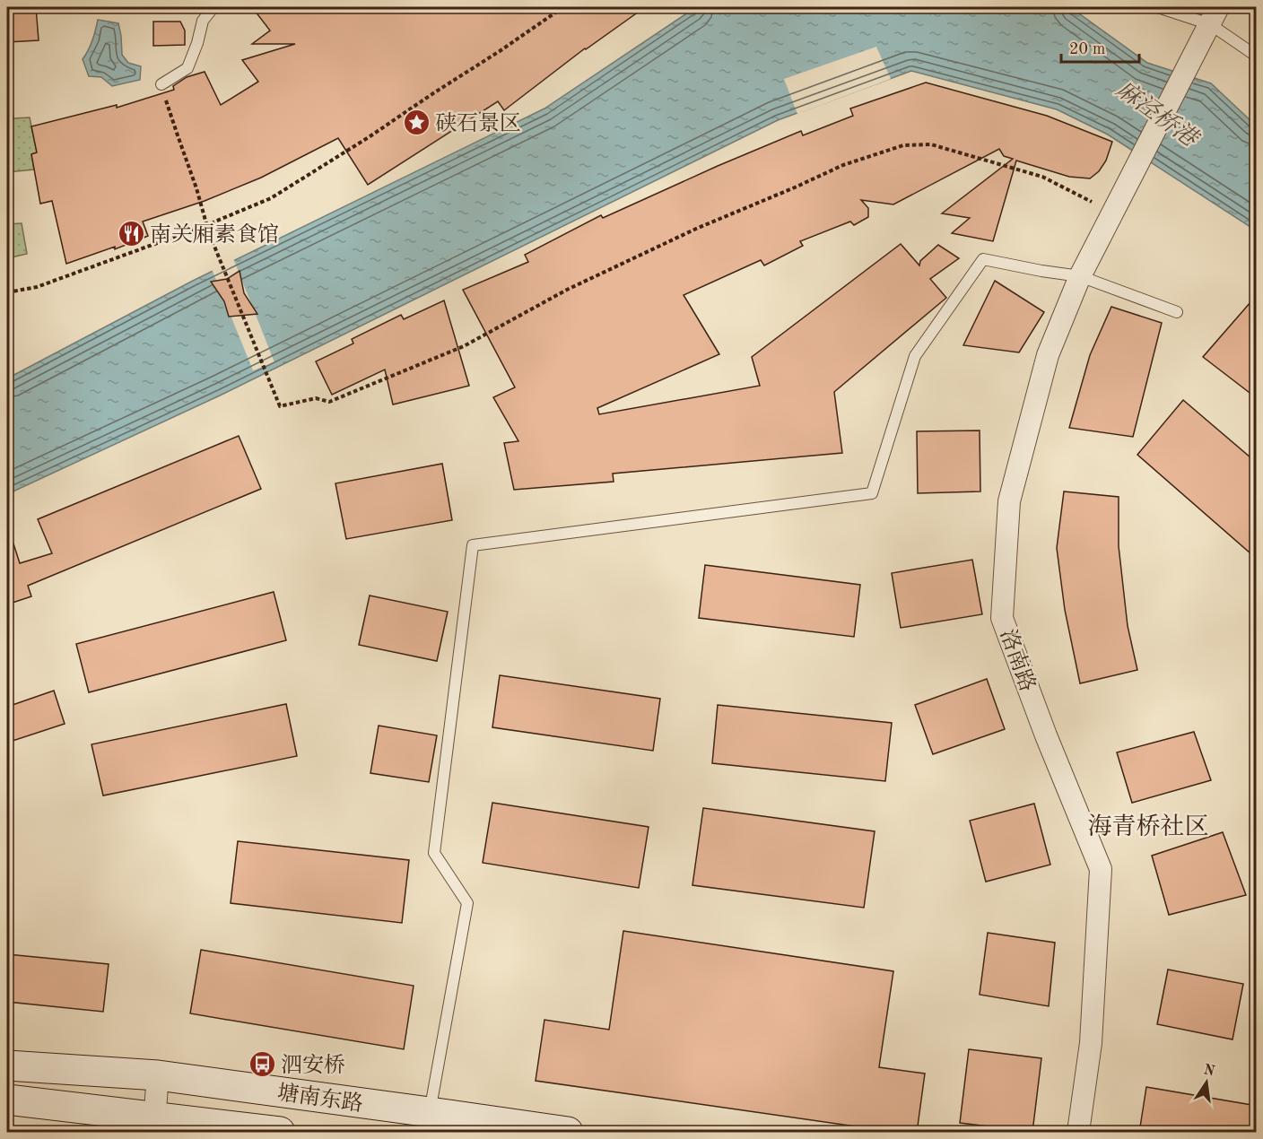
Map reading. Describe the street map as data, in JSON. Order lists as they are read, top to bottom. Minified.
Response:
{"streets":{"main road":["塘南东路"],"street":["洛南路"]},"districts":["海青桥社区"],"water":["麻泾桥港"],"places":{"place":["硖石景区"],"restaurant":["南关厢素食馆"],"bus stop":["泗安桥"]},"scale_bar":"20 m","north":"top"}
